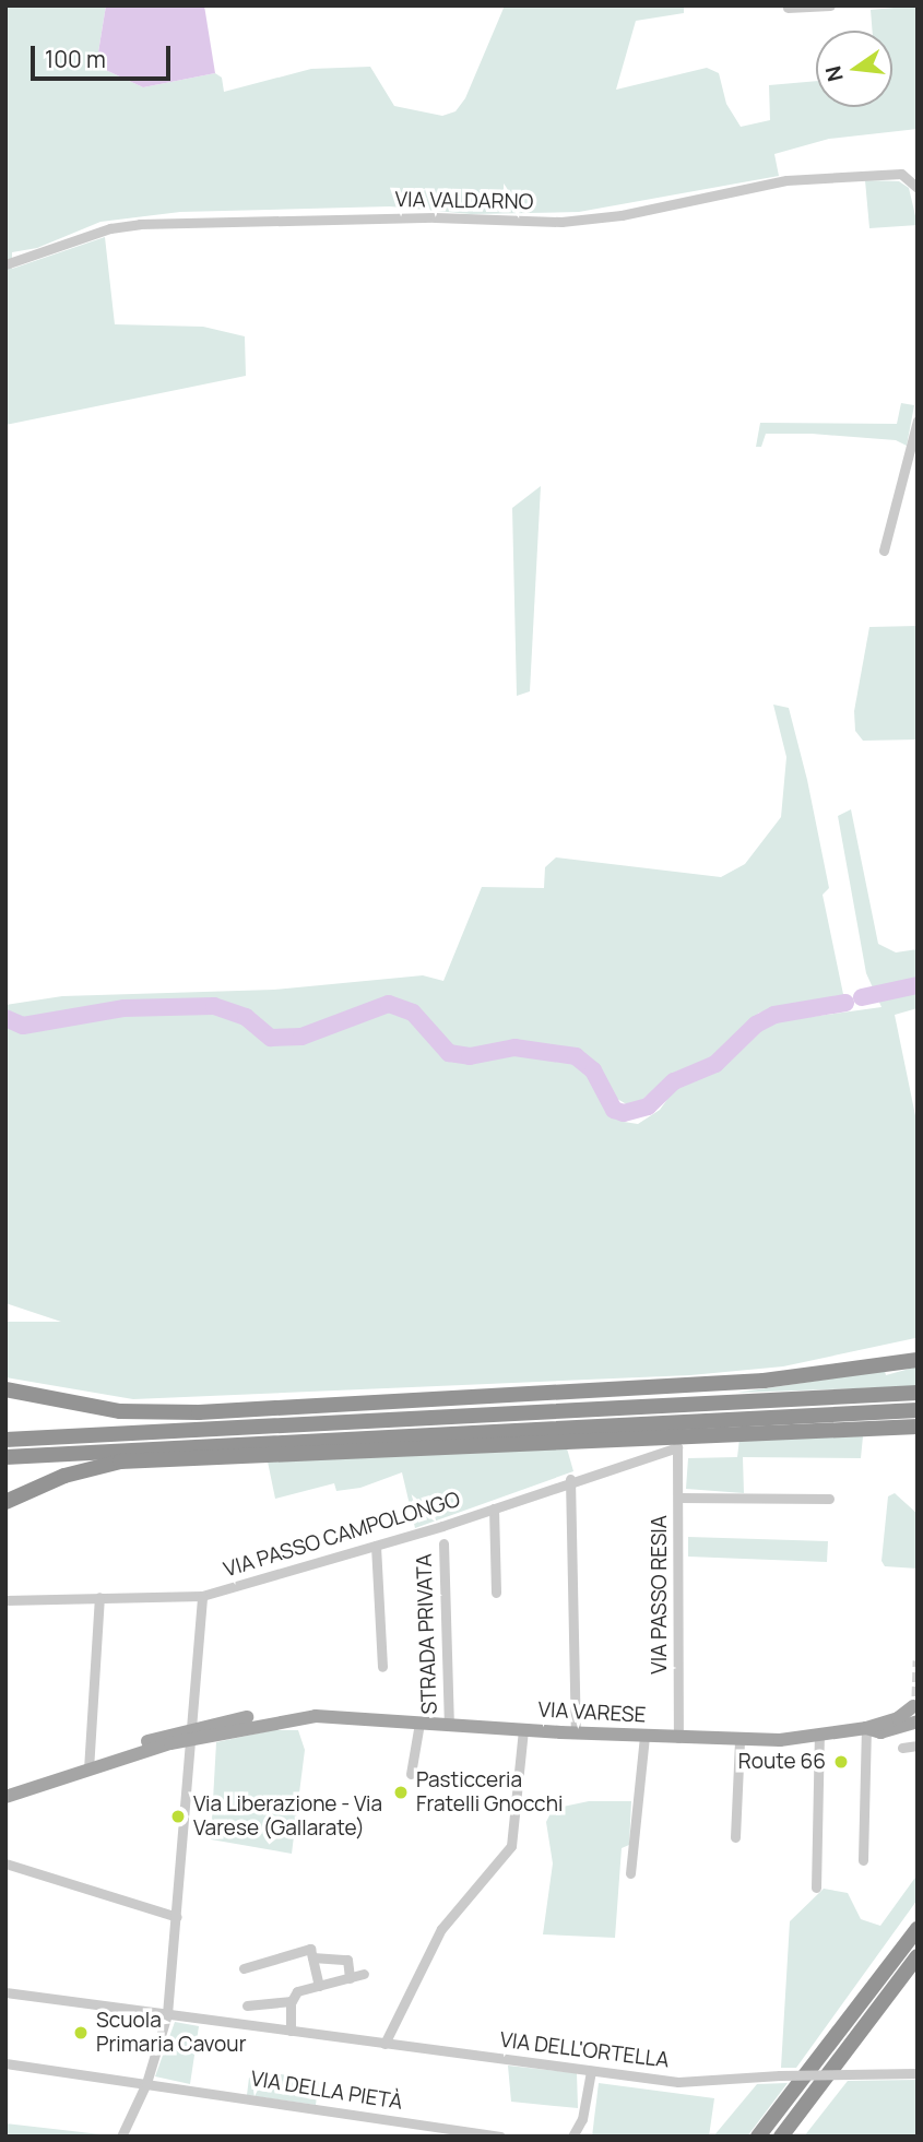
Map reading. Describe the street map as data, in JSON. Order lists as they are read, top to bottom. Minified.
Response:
{"streets":{"main road":["VIA VARESE"],"street":["VIA VALDARNO","VIA PASSO CAMPOLONGO","VIA PASSO RESIA","STRADA PRIVATA","VIA DELL'ORTELLA","VIA DELLA PIETÀ"]},"crossings":[["VIA PASSO CAMPOLONGO","VIA PASSO RESIA"],["VIA PASSO RESIA","VIA VARESE"],["STRADA PRIVATA","VIA VARESE"]],"places":["Route 66","Pasticceria Fratelli Gnocchi","Via Liberazione - Via Varese (Gallarate)","Scuola Primaria Cavour"],"scale_bar":"100 m","north":"left"}
